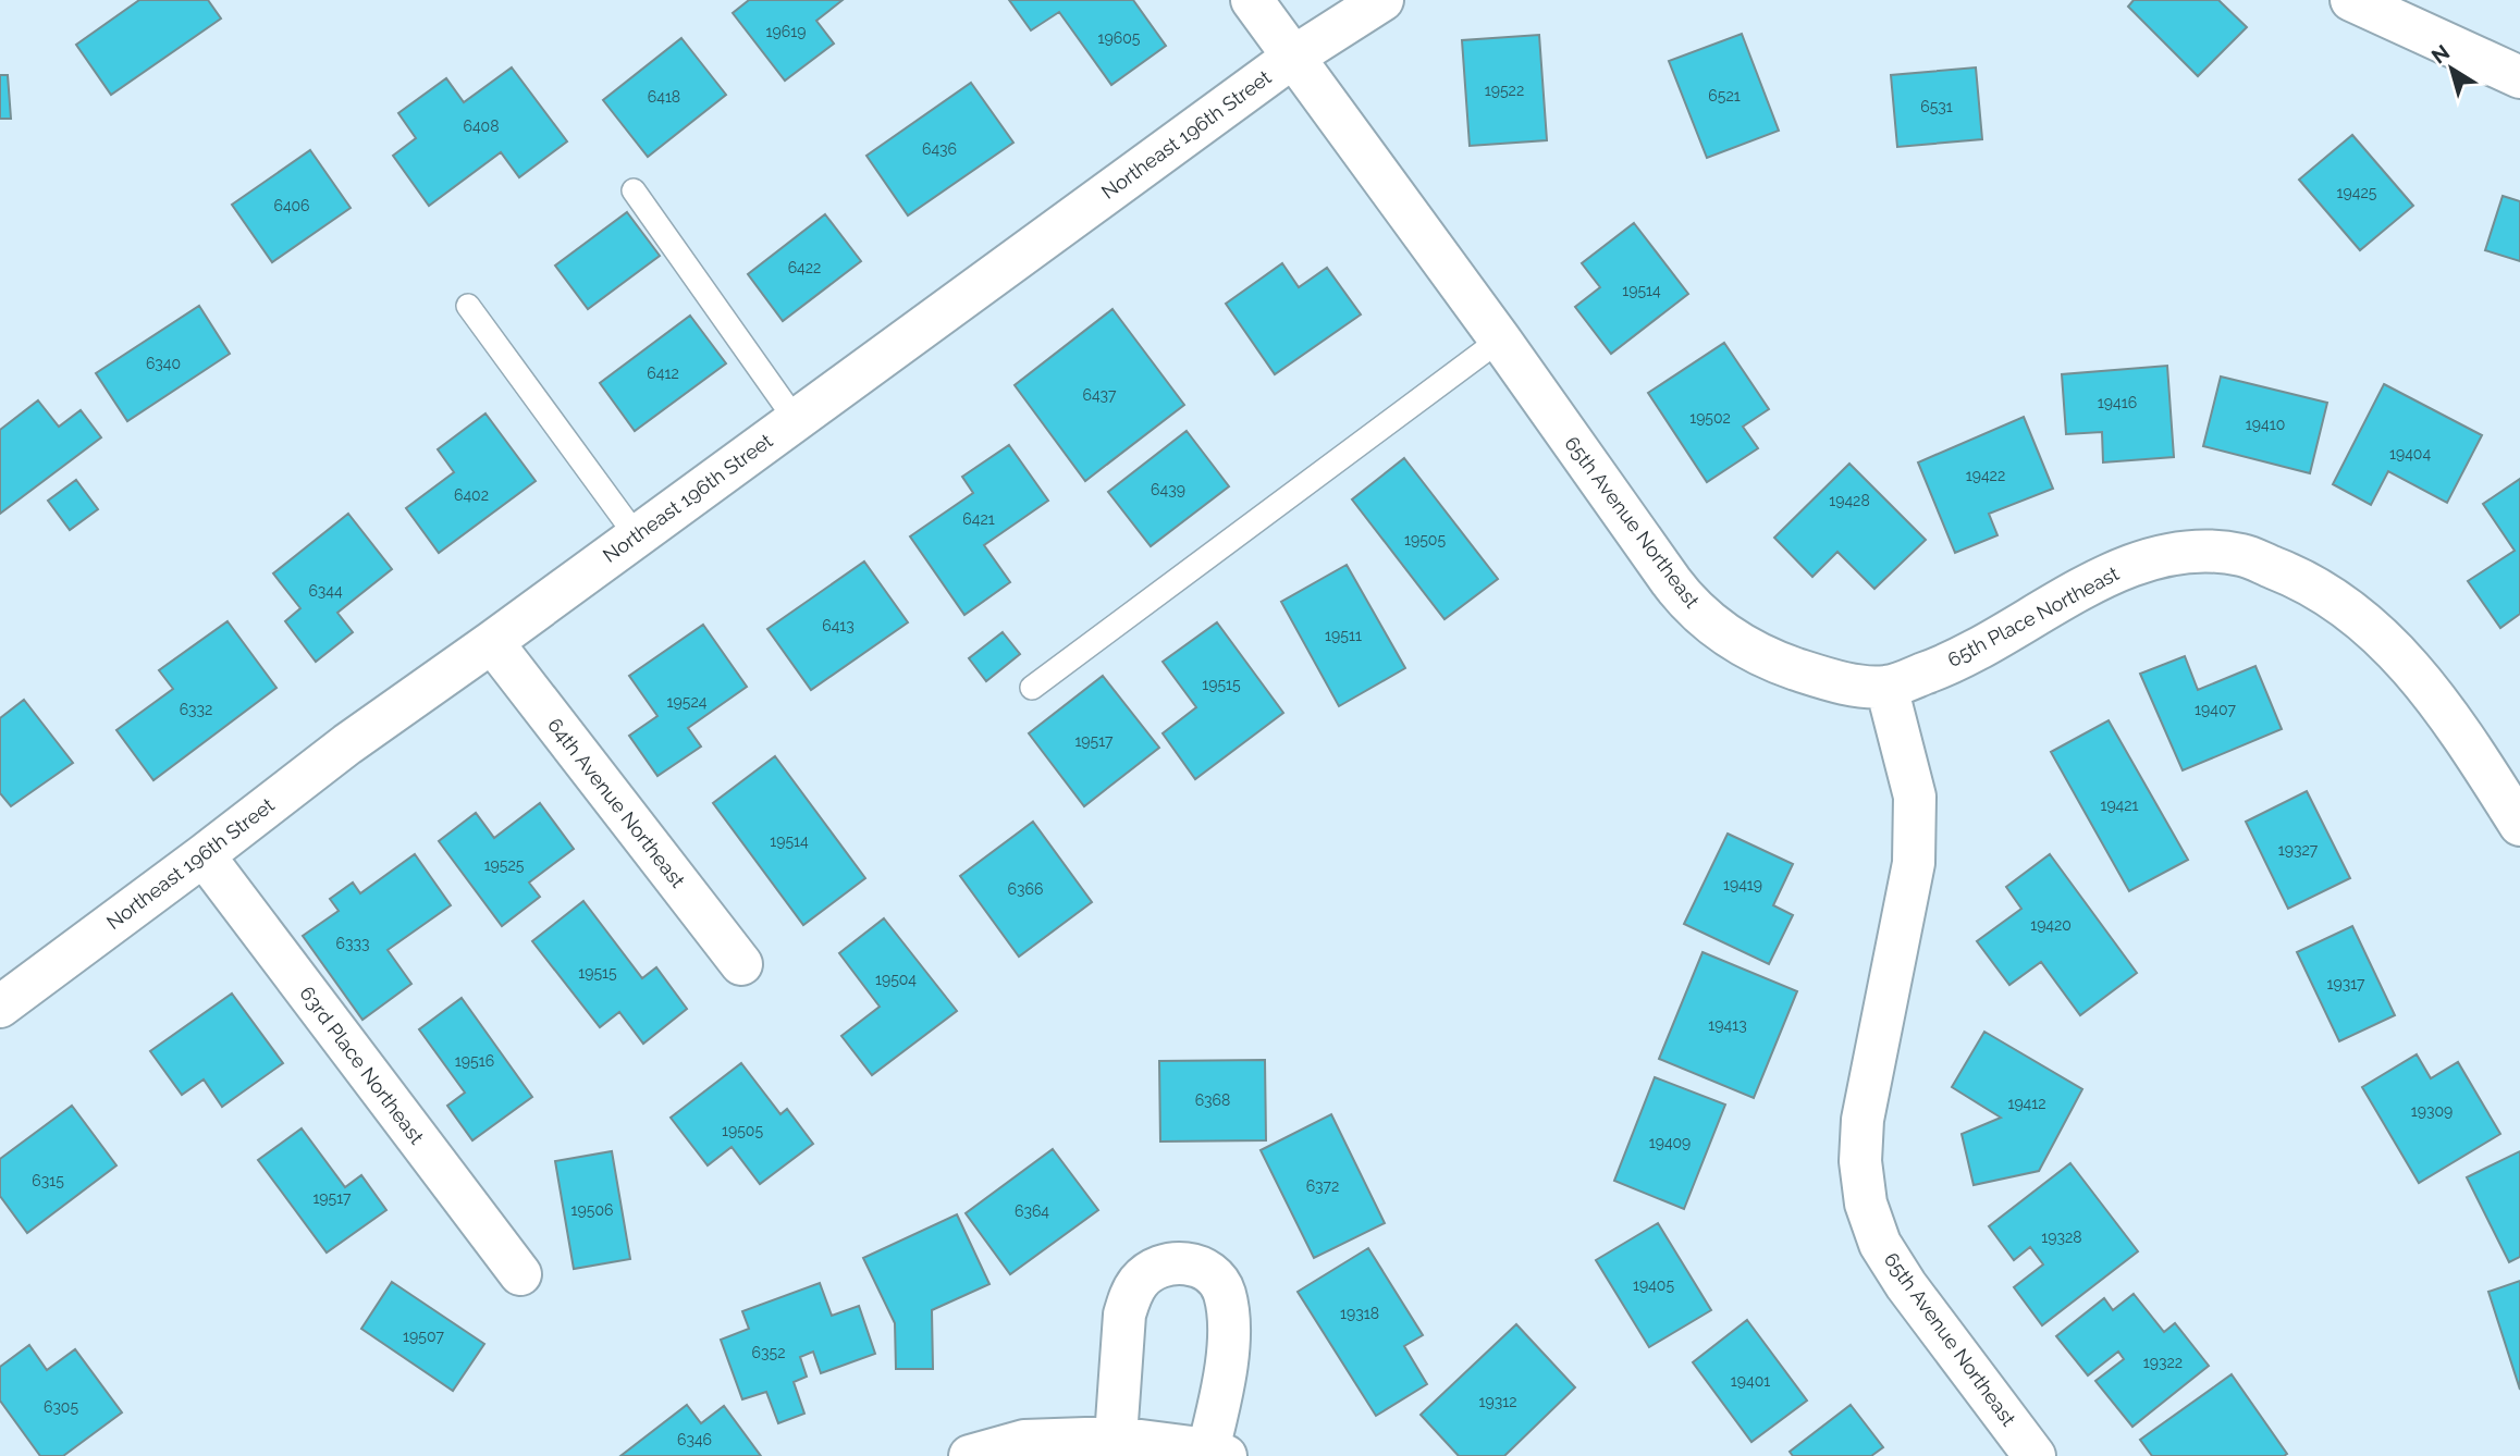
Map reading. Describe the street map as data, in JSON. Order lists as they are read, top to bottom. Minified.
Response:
{"streets":{"street":["Northeast 196th Street","65th Avenue Northeast","65th Place Northeast","64th Avenue Northeast","63rd Place Northeast"]},"crossings":[["Northeast 196th Street","65th Avenue Northeast"],["Northeast 196th Street","64th Avenue Northeast"],["Northeast 196th Street","63rd Place Northeast"],["65th Avenue Northeast","65th Place Northeast"]],"house_numbers":["19619","19605","19522","6521","6418","6531","6408","6436","19425","6406","6422","19514","6340","6412","6437","19416","19502","19410","19404","19422","6439","6402","19428","6421","19505","6344","6413","19511","19515","19524","6332","19407","19517","19421","19514","19327","19525","19419","6366","19420","6333","19515","19504","19317","19413","19516","6368","19412","19309","19505","19409","6315","6372","19517","19506","6364","19328","19405","19318","19507","6352","19322","19401","19312","6305","6346"],"north":"top left"}
